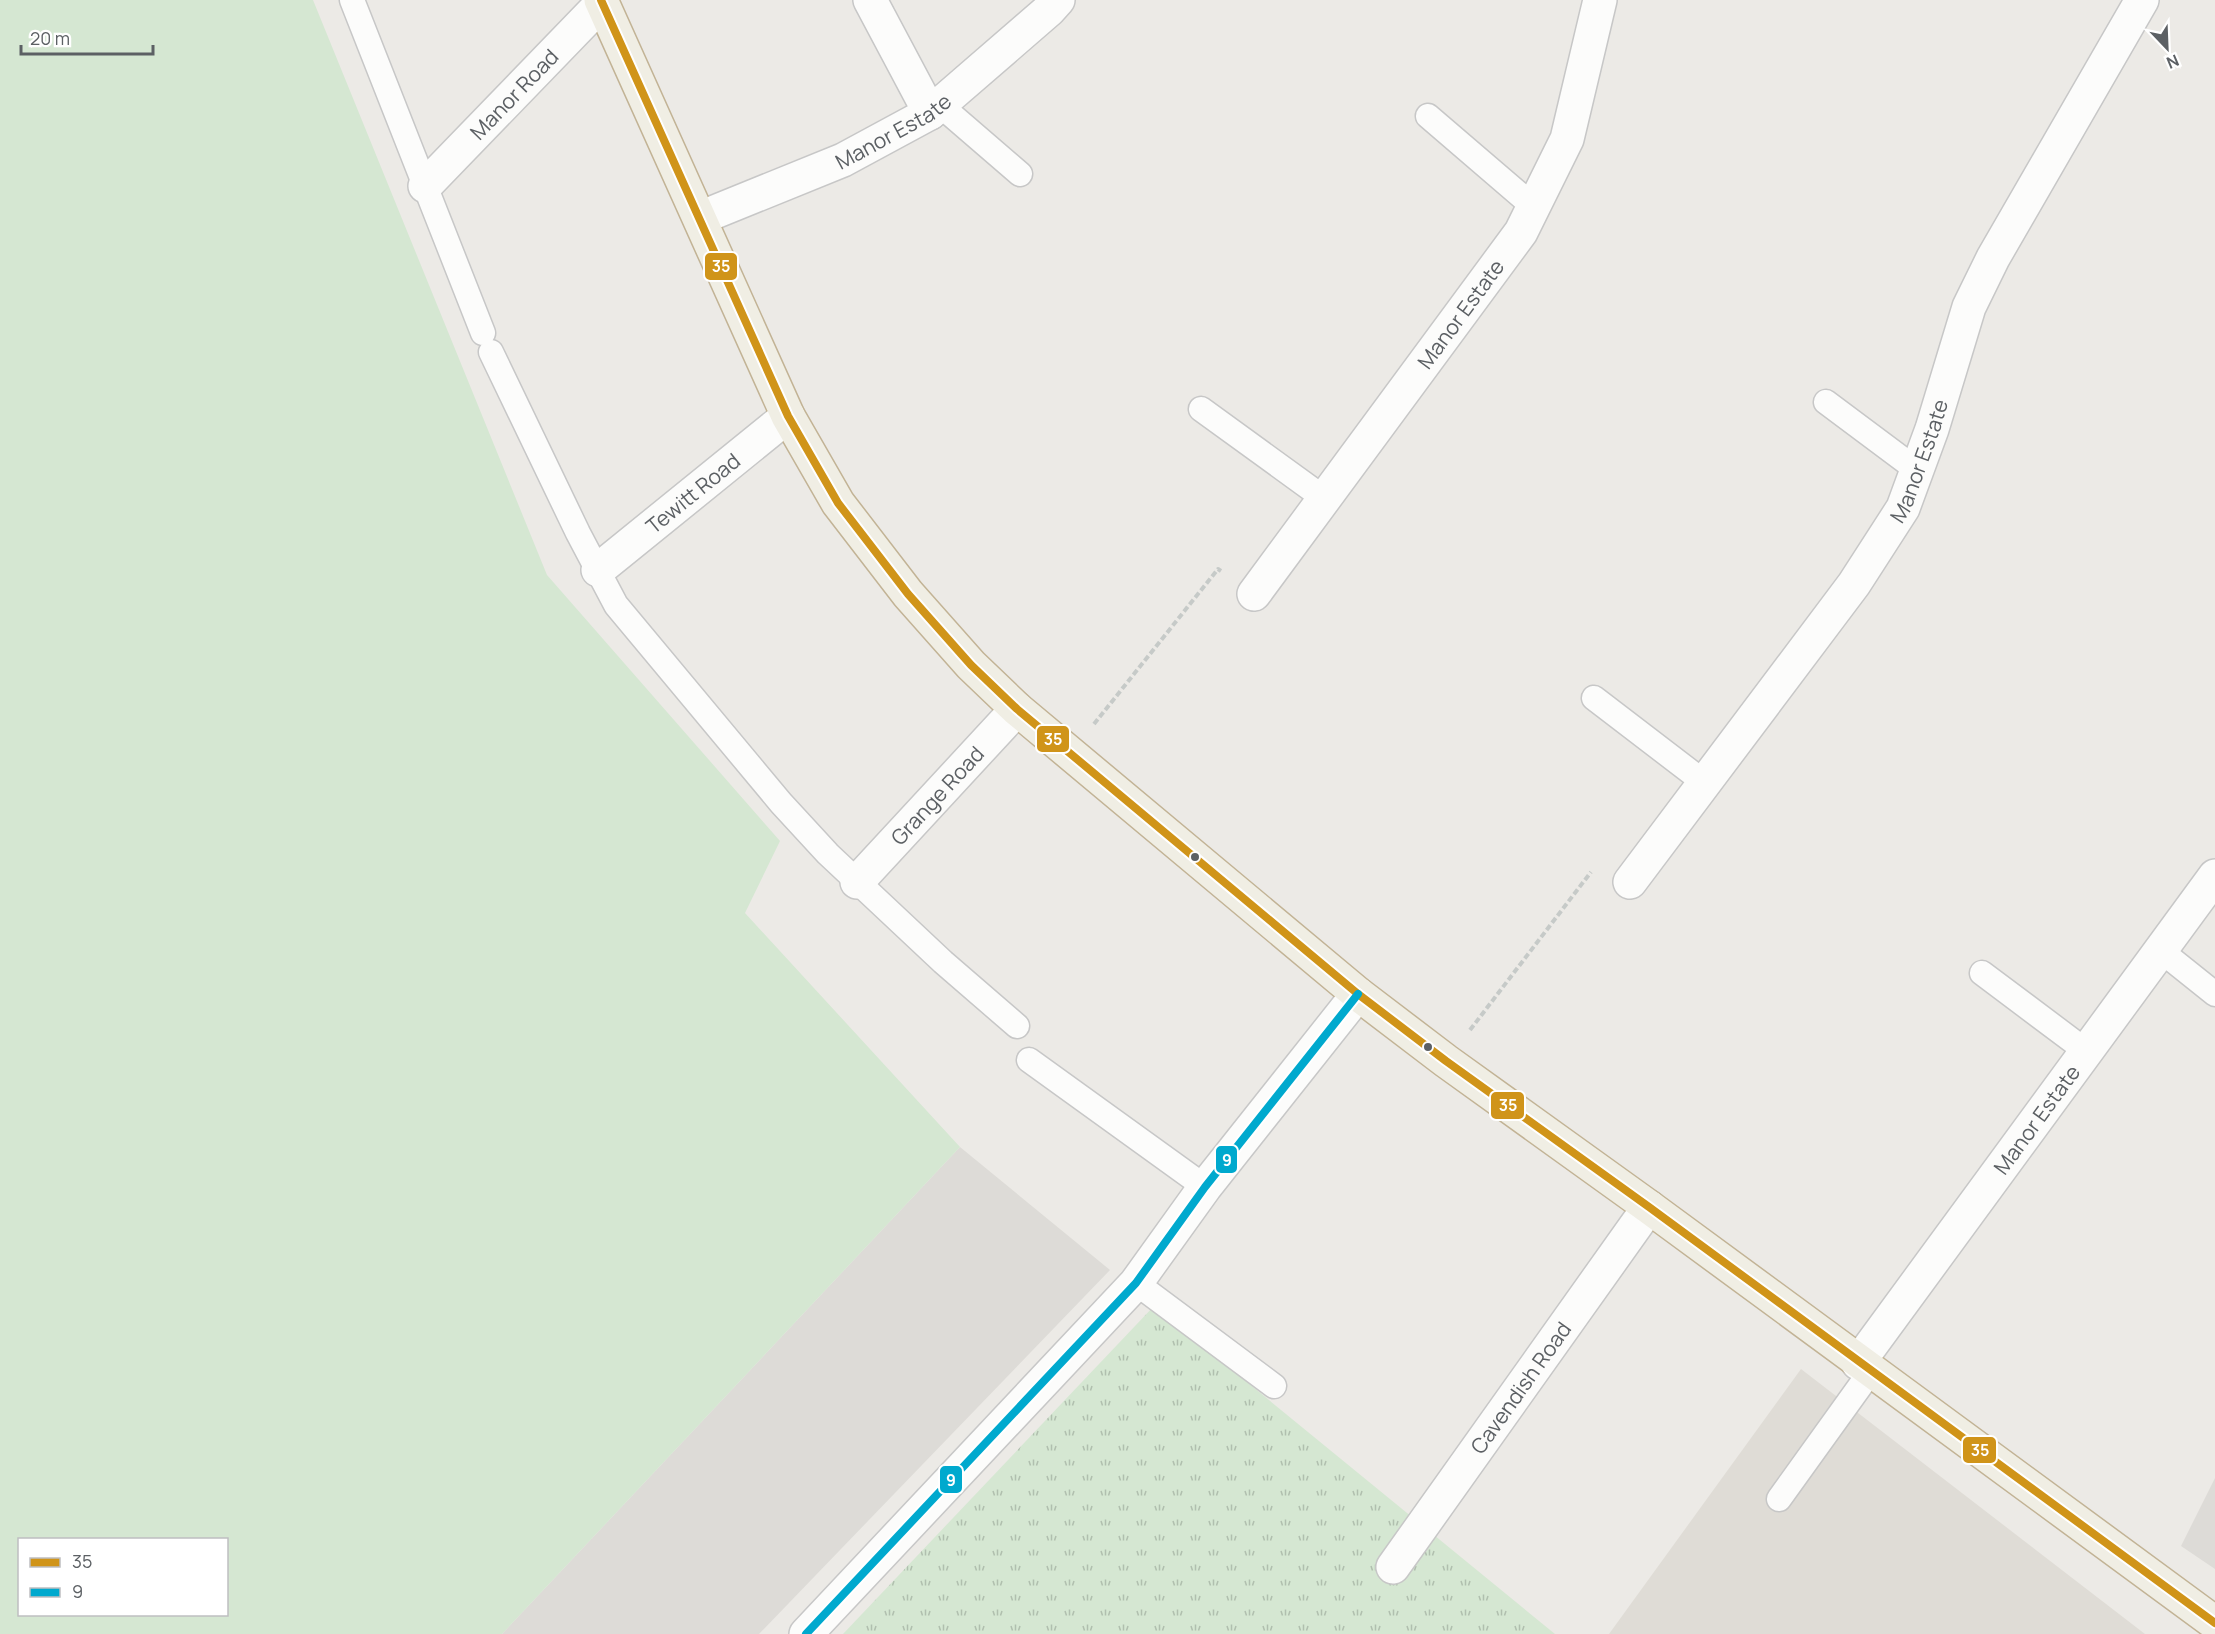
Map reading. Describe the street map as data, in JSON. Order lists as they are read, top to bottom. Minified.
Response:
{"streets":{"street":["Manor Road","Manor Estate","Tewitt Road","Grange Road","Cavendish Road"]},"lines":["transit line 35","transit line 9"],"legend":["35","9"],"scale_bar":"20 m","north":"bottom right"}
